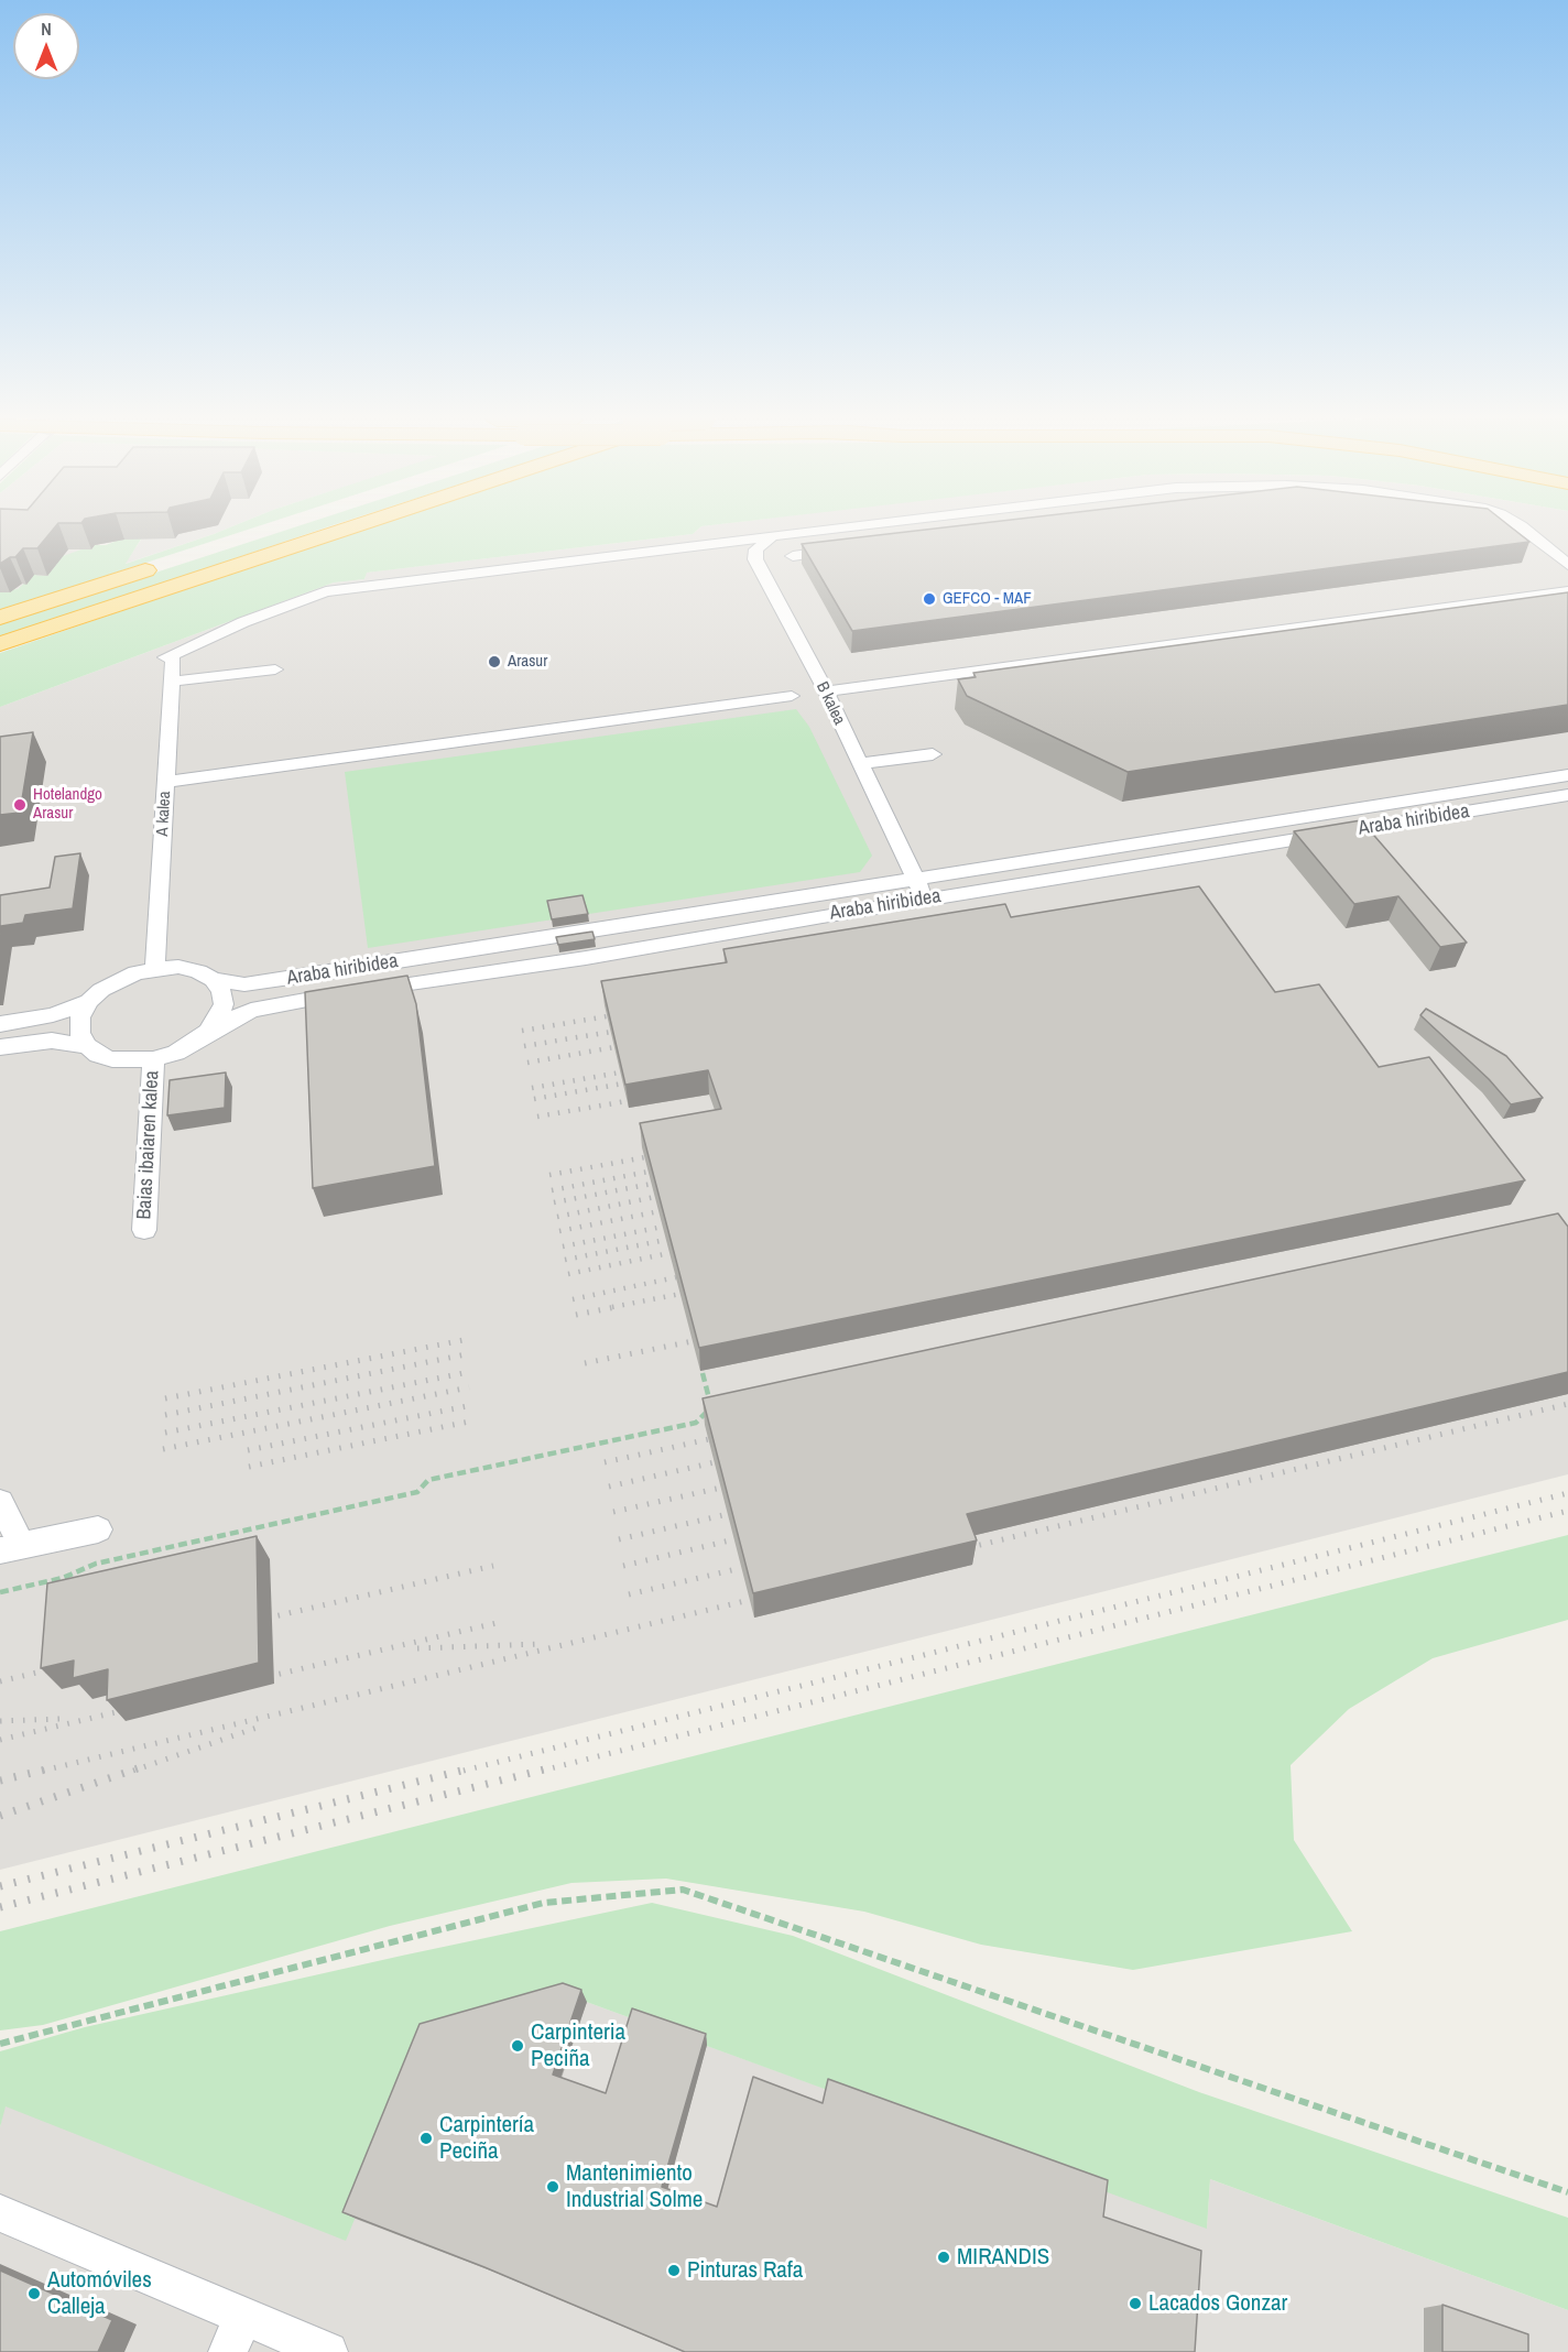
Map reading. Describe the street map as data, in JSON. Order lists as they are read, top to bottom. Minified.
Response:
{"streets":{"street":["B kalea","A kalea","Araba hiribidea","Baias ibaiaren kalea"]},"crossings":[["B kalea","A kalea"],["B kalea","Araba hiribidea"],["A kalea","Araba hiribidea"],["A kalea","Baias ibaiaren kalea"],["Araba hiribidea","Baias ibaiaren kalea"]],"places":["GEFCO - MAF","Arasur","Hotelandgo Arasur","Carpinteria Peciña","Carpintería Peciña","Mantenimiento Industrial Solme","MIRANDIS","Pinturas Rafa","Automóviles Calleja","Lacados Gonzar"],"north":"top"}
